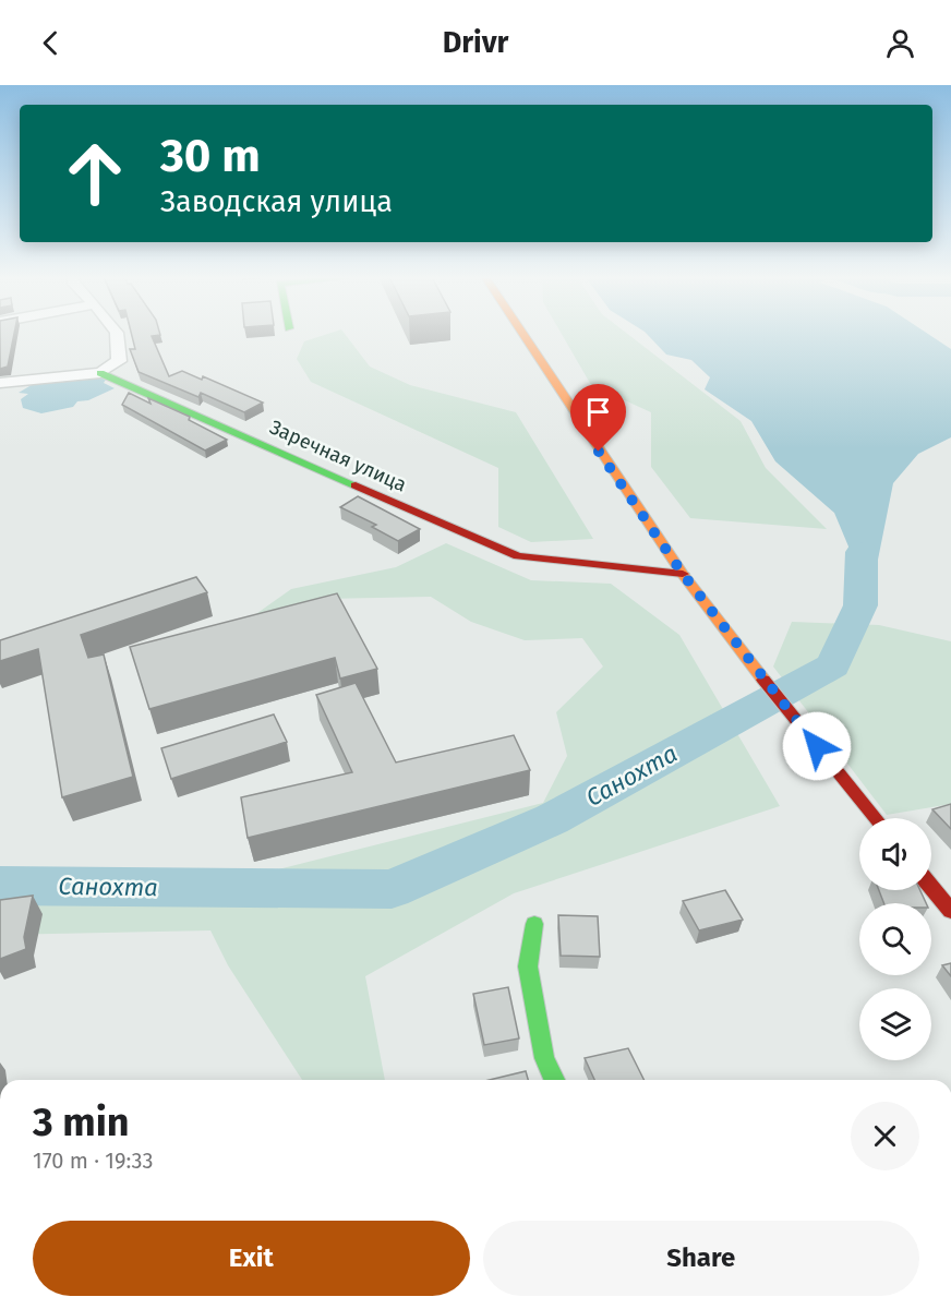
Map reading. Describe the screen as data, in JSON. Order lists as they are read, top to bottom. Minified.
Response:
{"streets":{"street":["Заречная улица"]},"water":["Санохта"],"page":{"header":"Drivr","turn":["30 m","Заводская улица"],"heading":["3 min","170 m · 19:33"],"buttons":["Exit","Share"]}}
